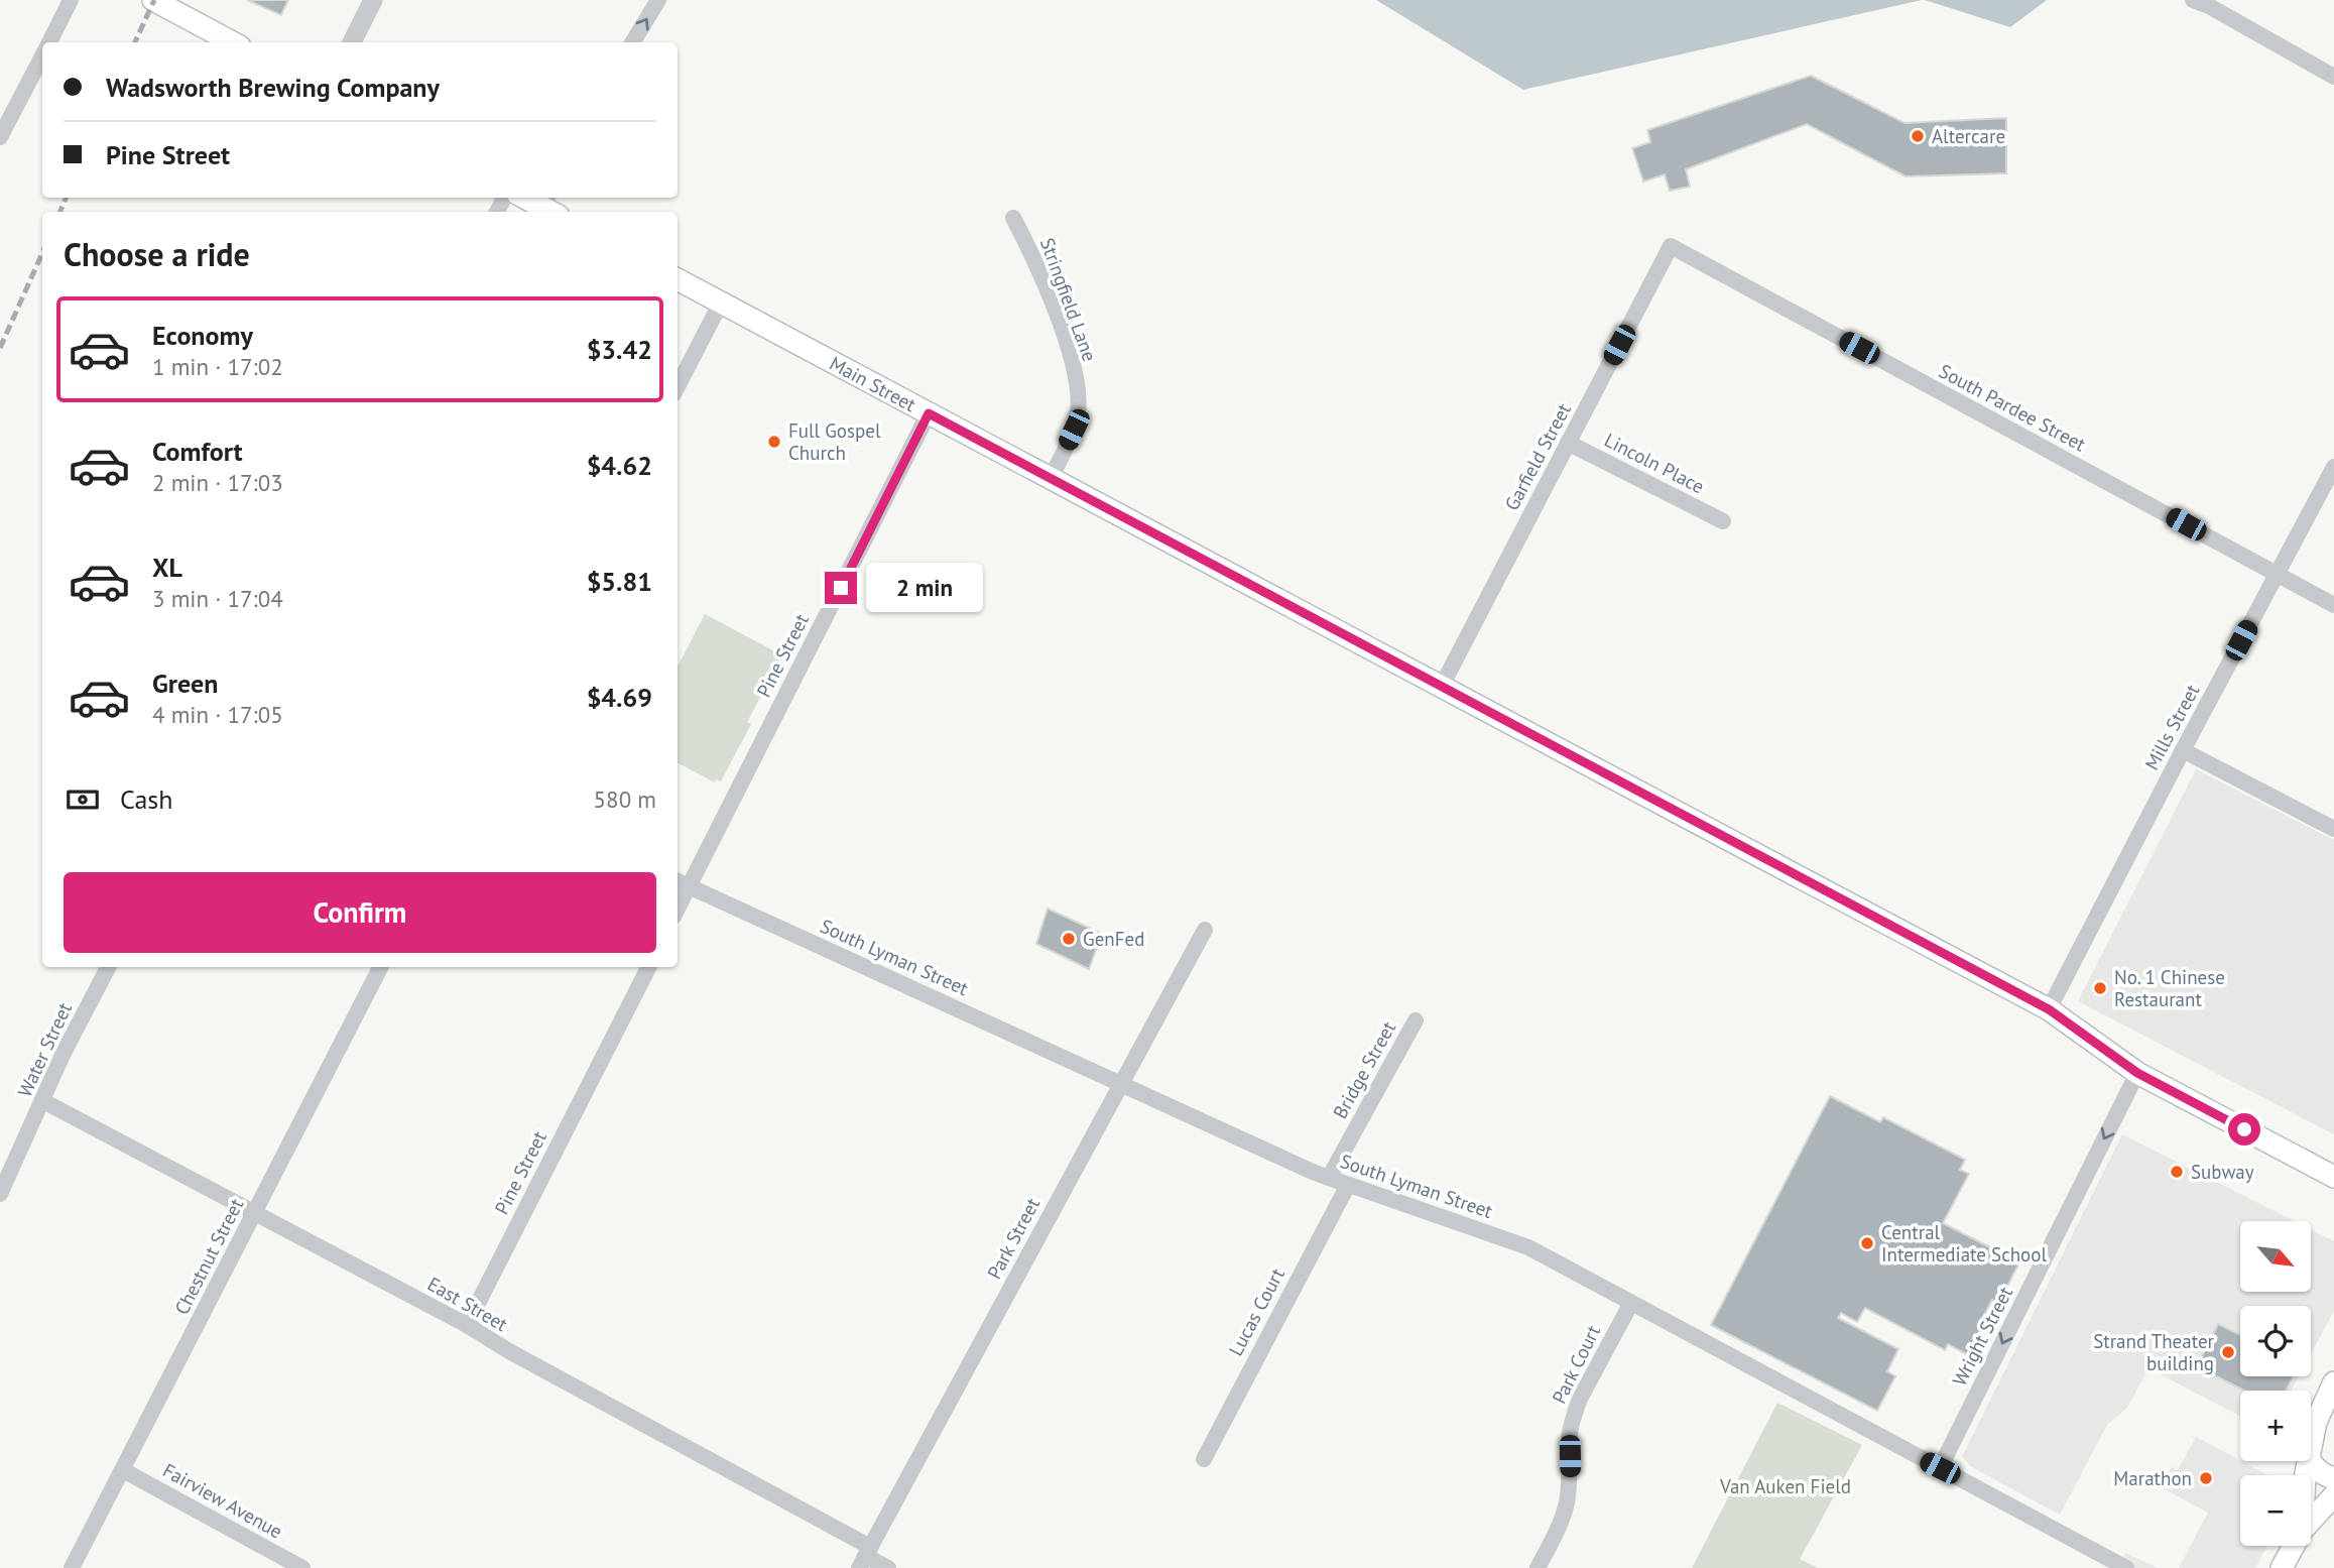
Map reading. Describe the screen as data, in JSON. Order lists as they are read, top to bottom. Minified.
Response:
{"streets":{"main road":["Main Street"],"street":["Stringfield Lane","South Pardee Street","Garfield Street","Lincoln Place","Pine Street","Mills Street","South Lyman Street","Water Street","Bridge Street","Park Street","Chestnut Street","East Street","Lucas Court","Wright Street","Park Court","Fairview Avenue"]},"crossings":[["Stringfield Lane","Main Street"],["Main Street","Garfield Street"],["Main Street","Pine Street"],["Main Street","Mills Street"],["Main Street","Wright Street"],["South Pardee Street","Garfield Street"],["South Pardee Street","Mills Street"],["Garfield Street","Lincoln Place"],["Pine Street","South Lyman Street"],["Pine Street","East Street"],["South Lyman Street","Bridge Street"],["South Lyman Street","Park Street"],["South Lyman Street","Lucas Court"],["South Lyman Street","Wright Street"],["South Lyman Street","Park Court"],["Water Street","East Street"],["Park Street","East Street"],["Chestnut Street","East Street"],["Chestnut Street","Fairview Avenue"]],"one_way":["Wright Street"],"parks":["Van Auken Field"],"places":["Altercare","Full Gospel Church","GenFed","No. 1 Chinese Restaurant","Subway","Central Intermediate School","Strand Theater building","Marathon"],"north":"bottom right","page":{"banner":["Wadsworth Brewing Company","Pine Street"],"heading":"Choose a ride","list":[{"name":"Economy","note":"1 min · 17:02","value":"$3.42"},{"name":"Comfort","note":"2 min · 17:03","value":"$4.62"},{"name":"XL","note":"3 min · 17:04","value":"$5.81"},{"name":"Green","note":"4 min · 17:05","value":"$4.69"}],"bubble":"2 min","pay":["Cash","580 m"],"buttons":"Confirm","map_buttons":["+","−"]}}
